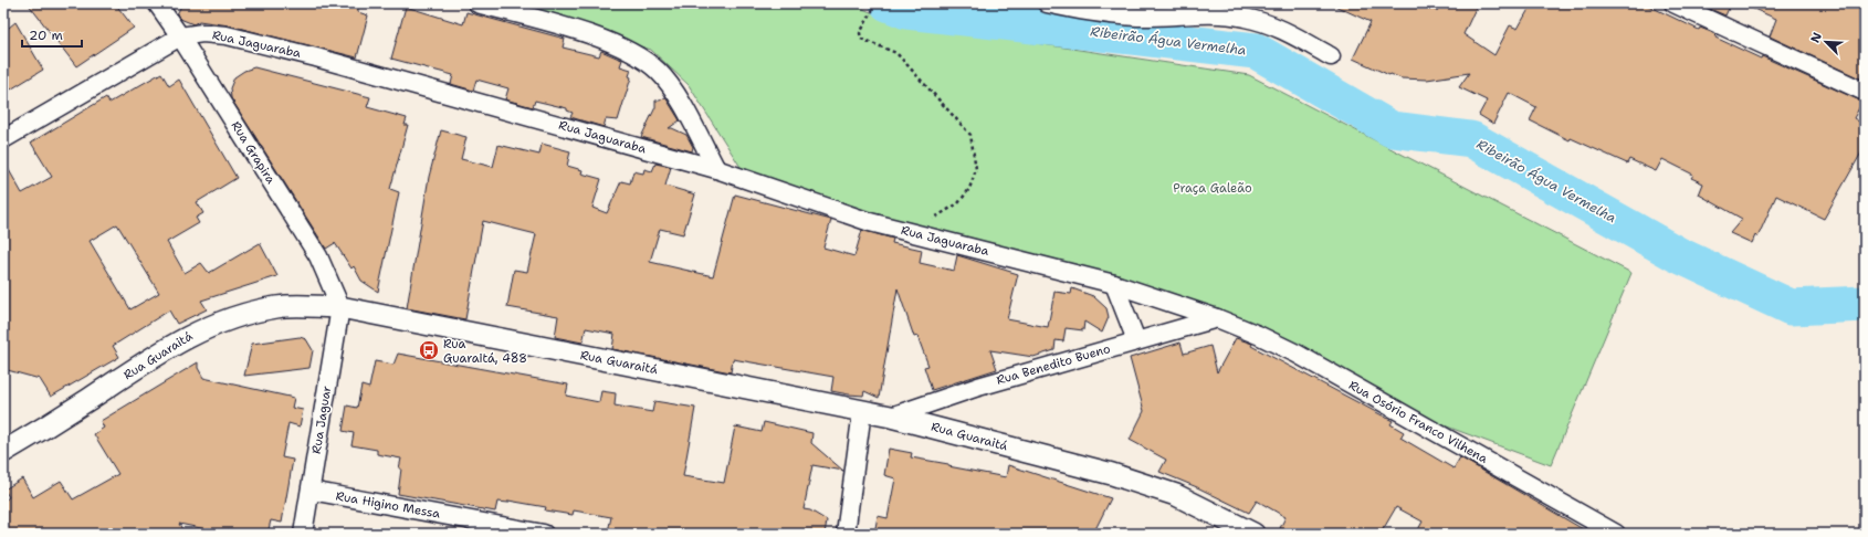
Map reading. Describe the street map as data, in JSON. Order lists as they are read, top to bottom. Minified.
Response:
{"streets":{"street":["Rua Jaguaraba","Rua Grapira","Rua Guaraitá","Rua Benedito Bueno","Rua Jaguar","Rua Osório Franco Vilhena","Rua Higino Messa"]},"crossings":[["Rua Jaguaraba","Rua Grapira"],["Rua Jaguaraba","Rua Benedito Bueno"],["Rua Jaguaraba","Rua Osório Franco Vilhena"],["Rua Grapira","Rua Guaraitá"],["Rua Grapira","Rua Jaguar"],["Rua Guaraitá","Rua Benedito Bueno"],["Rua Guaraitá","Rua Jaguar"],["Rua Benedito Bueno","Rua Osório Franco Vilhena"],["Rua Jaguar","Rua Higino Messa"]],"water":["Ribeirão Água Vermelha"],"parks":["Praça Galeão"],"places":{"bus stop":["Rua Guaraitá, 488"]},"scale_bar":"20 m","north":"top left"}
